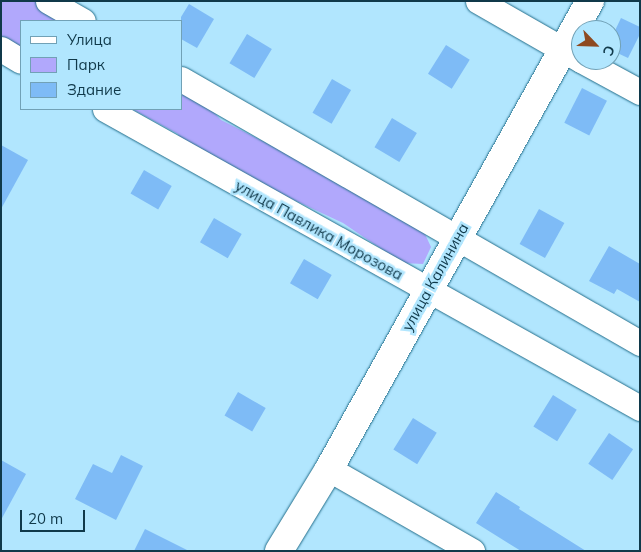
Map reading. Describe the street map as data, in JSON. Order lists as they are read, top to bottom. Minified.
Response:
{"streets":{"main road":["улица Калинина"],"street":["улица Павлика Морозова"]},"crossings":[["улица Павлика Морозова","улица Калинина"]],"legend":["Улица","Парк","Здание"],"scale_bar":"20 m","north":"bottom right"}
